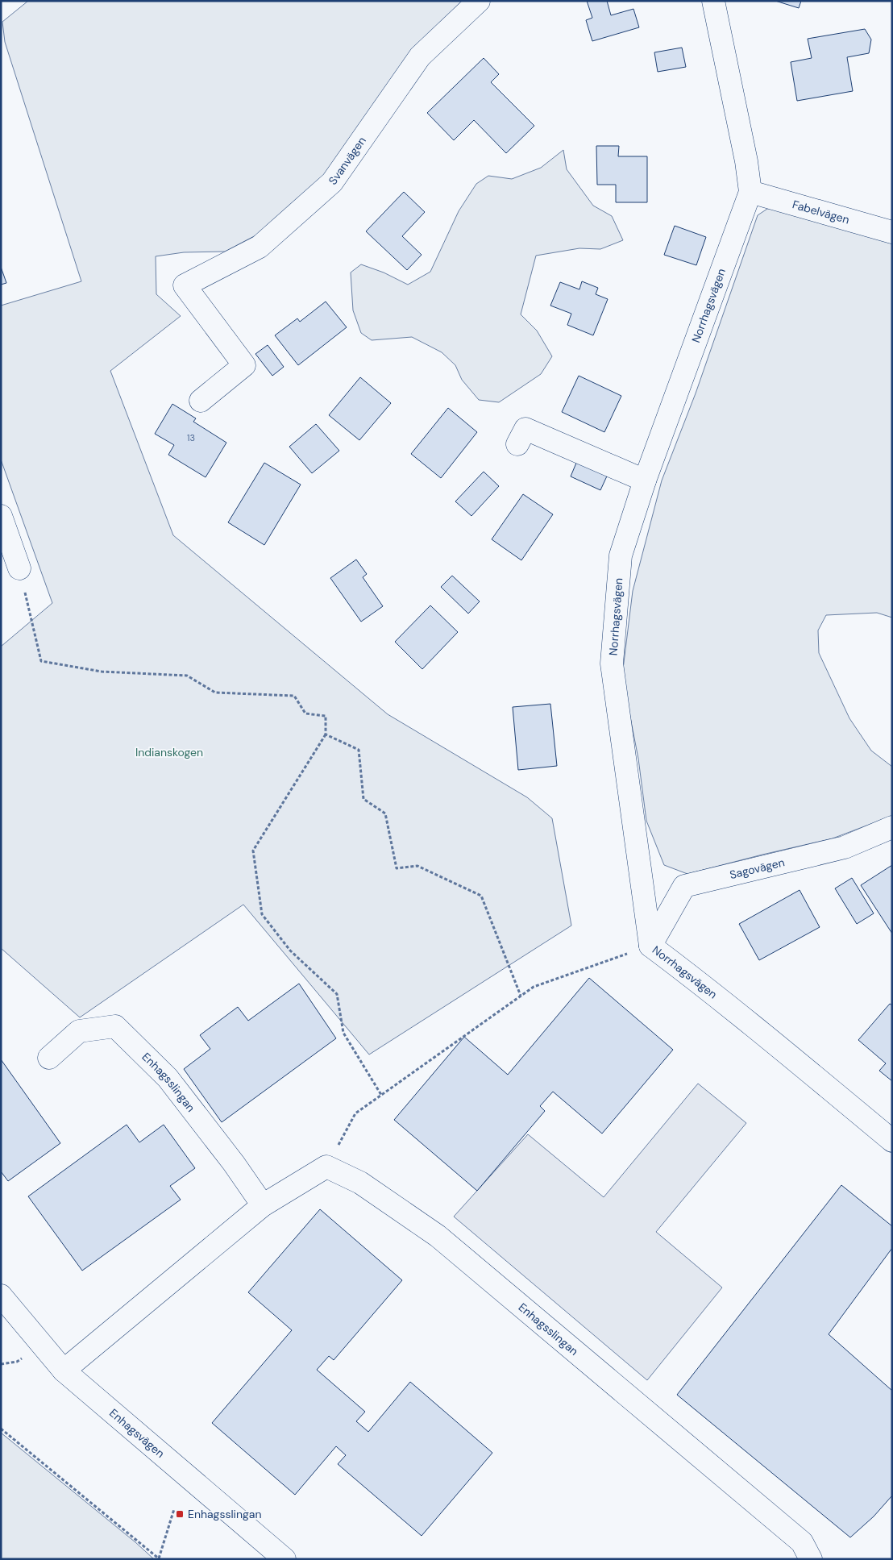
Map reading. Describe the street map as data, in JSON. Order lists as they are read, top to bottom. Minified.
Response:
{"streets":{"street":["Svanvägen","Fabelvägen","Norrhagsvägen","Sagovägen","Enhagsslingan","Enhagsvägen"]},"crossings":[["Fabelvägen","Norrhagsvägen"],["Norrhagsvägen","Sagovägen"]],"parks":["Indianskogen"],"places":{"transit":["Enhagsslingan"]},"house_numbers":["13"]}
